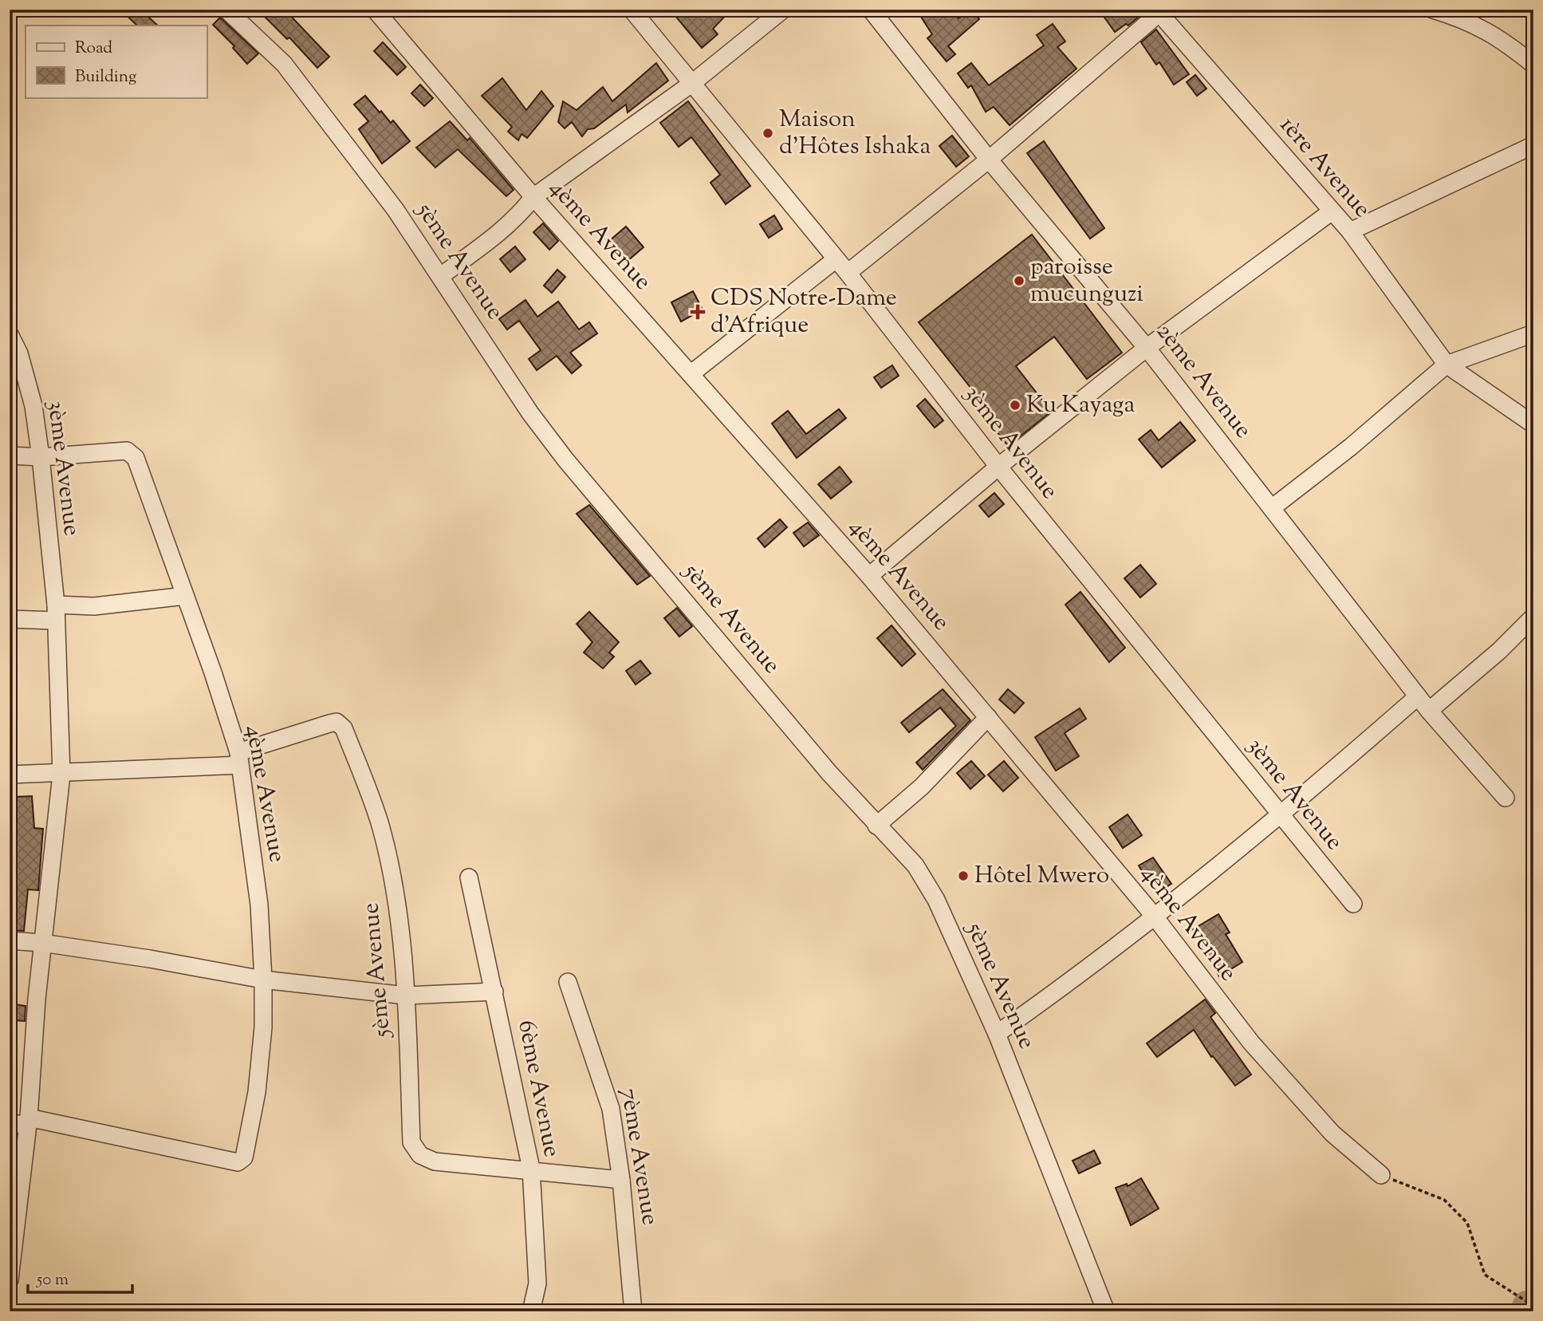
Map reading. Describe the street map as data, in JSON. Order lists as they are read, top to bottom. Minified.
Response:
{"streets":{"street":["1ère Avenue","4ème Avenue","5ème Avenue","2ème Avenue","3ème Avenue","6ème Avenue","7ème Avenue"]},"crossings":[["4ème Avenue","5ème Avenue"],["4ème Avenue","3ème Avenue"],["5ème Avenue","6ème Avenue"]],"places":{"other":["Maison d'Hôtes Ishaka","paroisse mucunguzi","Ku Kayaga","Hôtel Mwero"],"health":["CDS Notre-Dame d'Afrique"]},"legend":["Road","Building"],"scale_bar":"50 m"}
